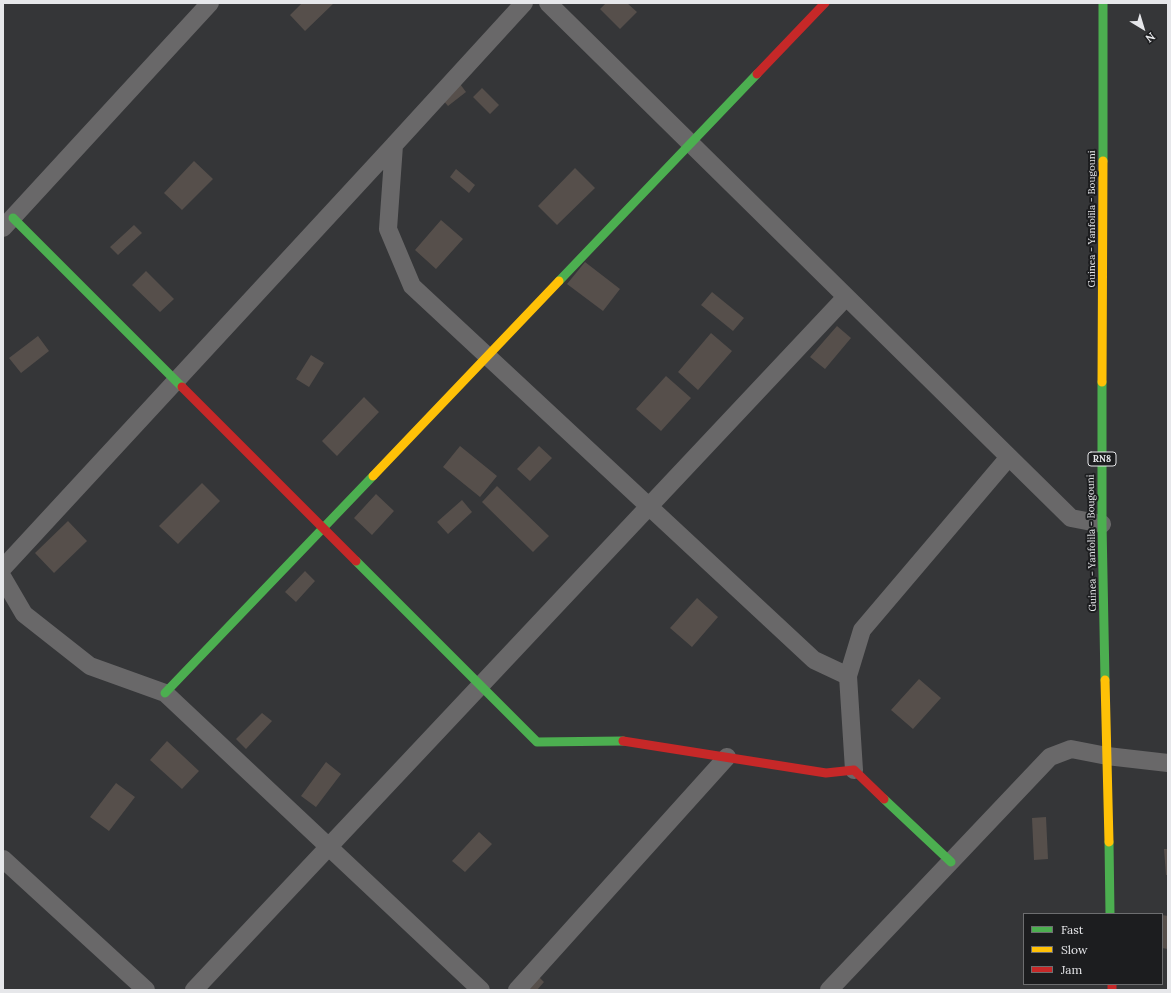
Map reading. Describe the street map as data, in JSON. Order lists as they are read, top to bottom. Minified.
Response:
{"streets":{"street":["Guinea - Yanfolila - Bougouni","RN8"]},"legend":["Fast","Slow","Jam"],"north":"bottom right"}
